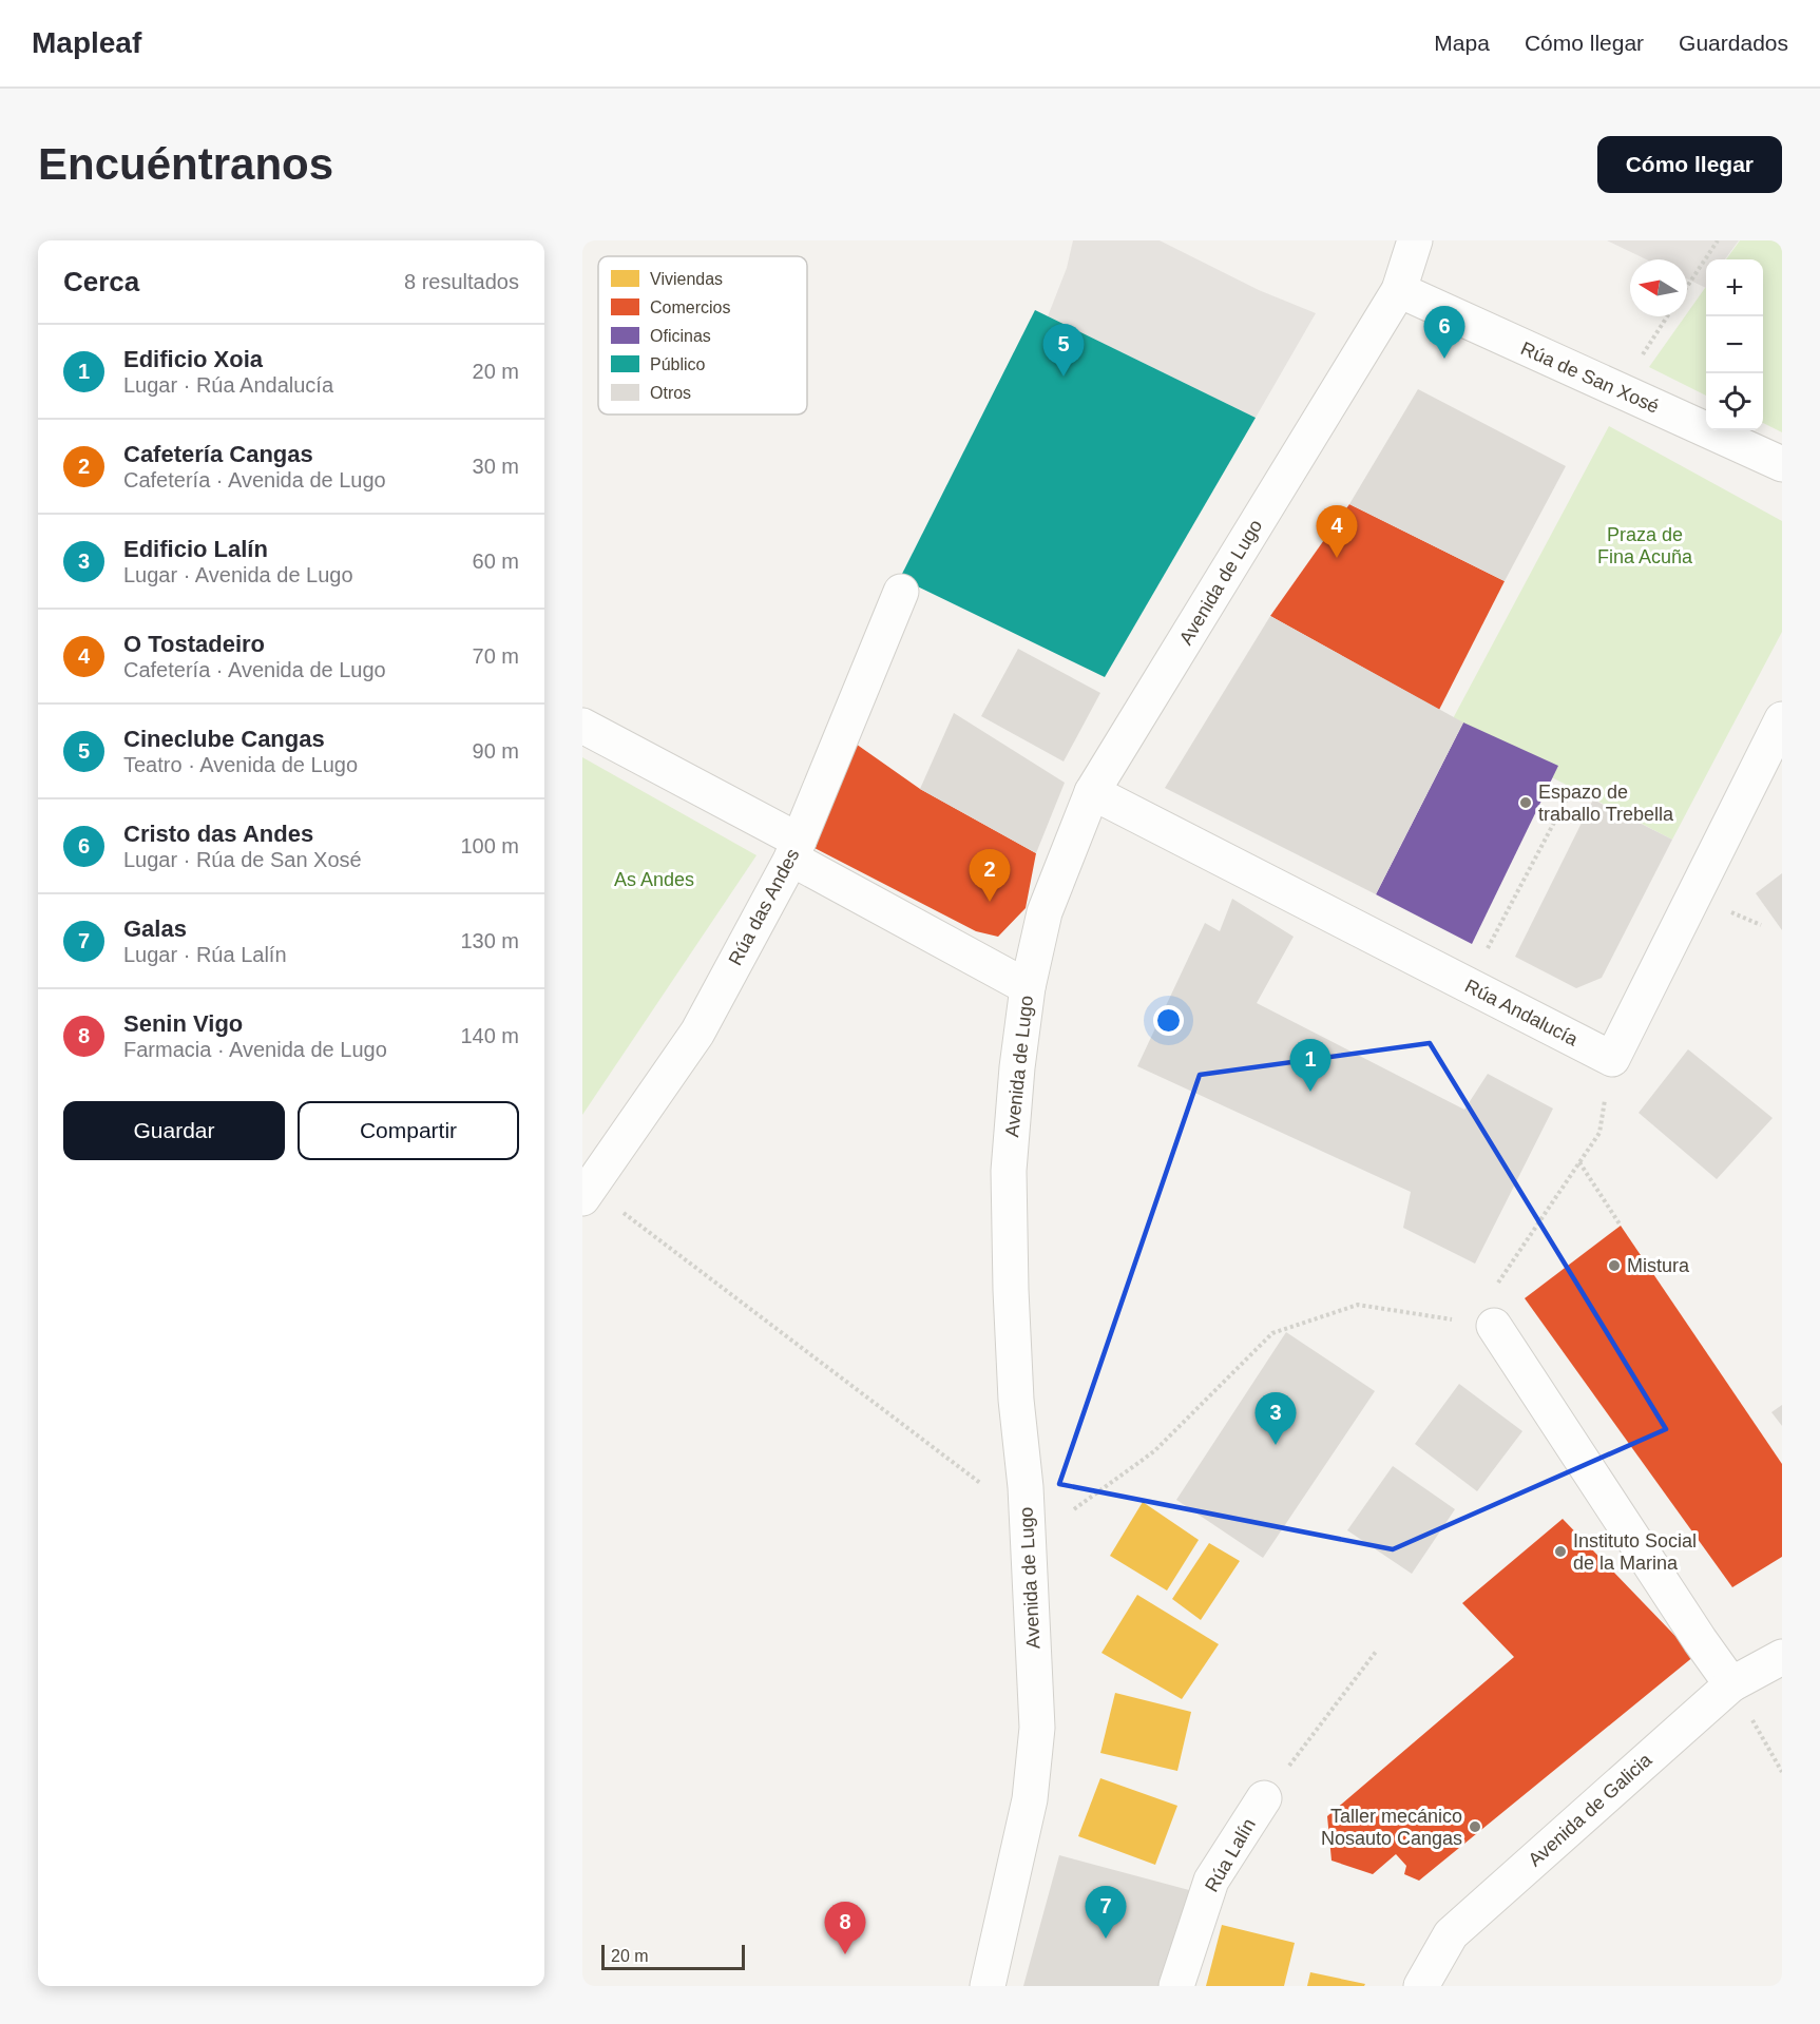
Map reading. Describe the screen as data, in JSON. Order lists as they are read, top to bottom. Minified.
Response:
{"streets":{"street":["Rúa de San Xosé","Avenida de Lugo","Rúa das Andes","Rúa Andalucía","Avenida de Galicia","Rúa Lalín"]},"crossings":[["Rúa de San Xosé","Avenida de Lugo"],["Avenida de Lugo","Rúa Andalucía"]],"parks":["Praza de Fina Acuña","As Andes"],"places":["Espazo de traballo Trebella","Mistura","Instituto Social de la Marina","Taller mecánico Nosauto Cangas"],"legend":["Viviendas","Comercios","Oficinas","Público","Otros"],"scale_bar":"20 m","north":"left","page":{"header":"Mapleaf","nav":["Mapa","Cómo llegar","Guardados"],"buttons":["Cómo llegar",["Guardar","Compartir"]],"title":"Encuéntranos","heading":["Cerca","8 resultados"],"map_buttons":["+","−"],"pins":["6","5","4","2","1","3","7","8"],"list":[{"mark":"1","name":"Edificio Xoia","note":"Lugar · Rúa Andalucía","value":"20 m"},{"mark":"2","name":"Cafetería Cangas","note":"Cafetería · Avenida de Lugo","value":"30 m"},{"mark":"3","name":"Edificio Lalín","note":"Lugar · Avenida de Lugo","value":"60 m"},{"mark":"4","name":"O Tostadeiro","note":"Cafetería · Avenida de Lugo","value":"70 m"},{"mark":"5","name":"Cineclube Cangas","note":"Teatro · Avenida de Lugo","value":"90 m"},{"mark":"6","name":"Cristo das Andes","note":"Lugar · Rúa de San Xosé","value":"100 m"},{"mark":"7","name":"Galas","note":"Lugar · Rúa Lalín","value":"130 m"},{"mark":"8","name":"Senin Vigo","note":"Farmacia · Avenida de Lugo","value":"140 m"}],"scale":"20 m"}}
